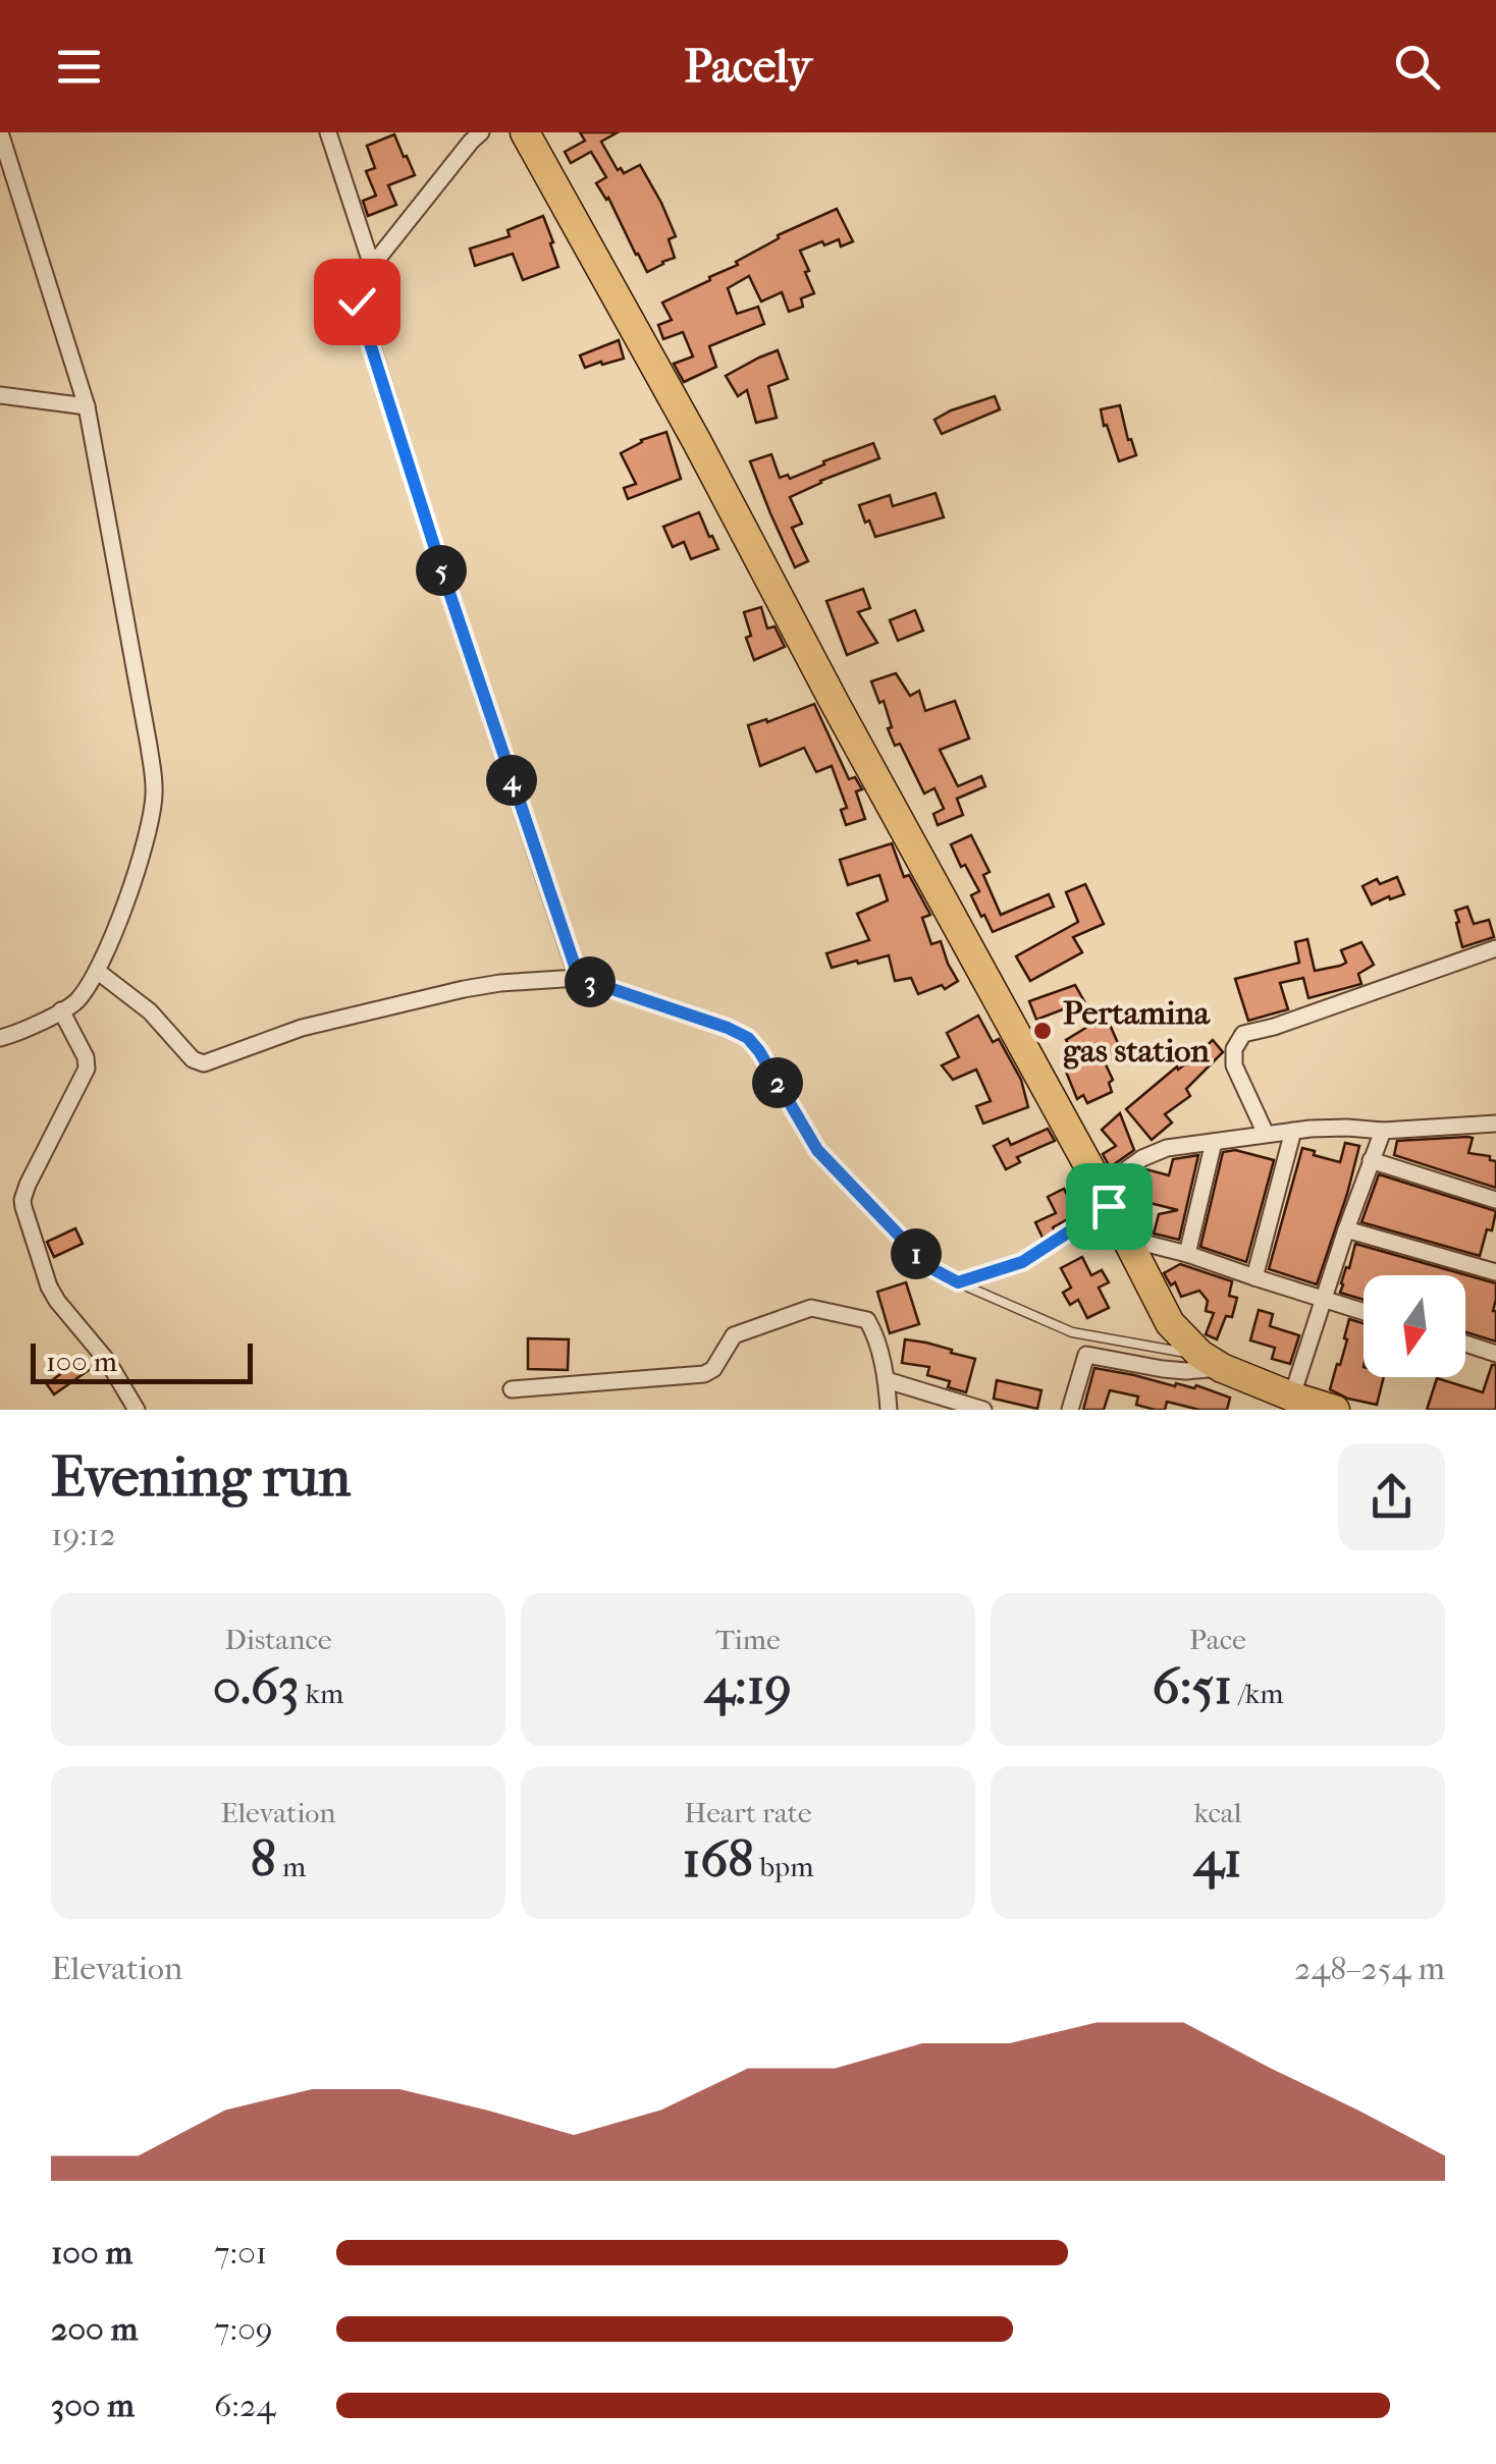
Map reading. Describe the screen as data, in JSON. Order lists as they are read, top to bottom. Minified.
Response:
{"places":["Pertamina gas station"],"scale_bar":"100 m","north":"bottom","page":{"header":"Pacely","pins":["5","4","3","2","1"],"scale":"100 m","heading":["Evening run","19:12"],"stats":[["Distance","0.63 km"],["Time","4:19"],["Pace","6:51 /km"],["Elevation","8 m"],["Heart rate","168 bpm"],["kcal","41"]],"chart":["Elevation","248–254 m"],"list":[{"name":"100 m","note":"7:01"},{"name":"200 m","note":"7:09"},{"name":"300 m","note":"6:24"}]}}
